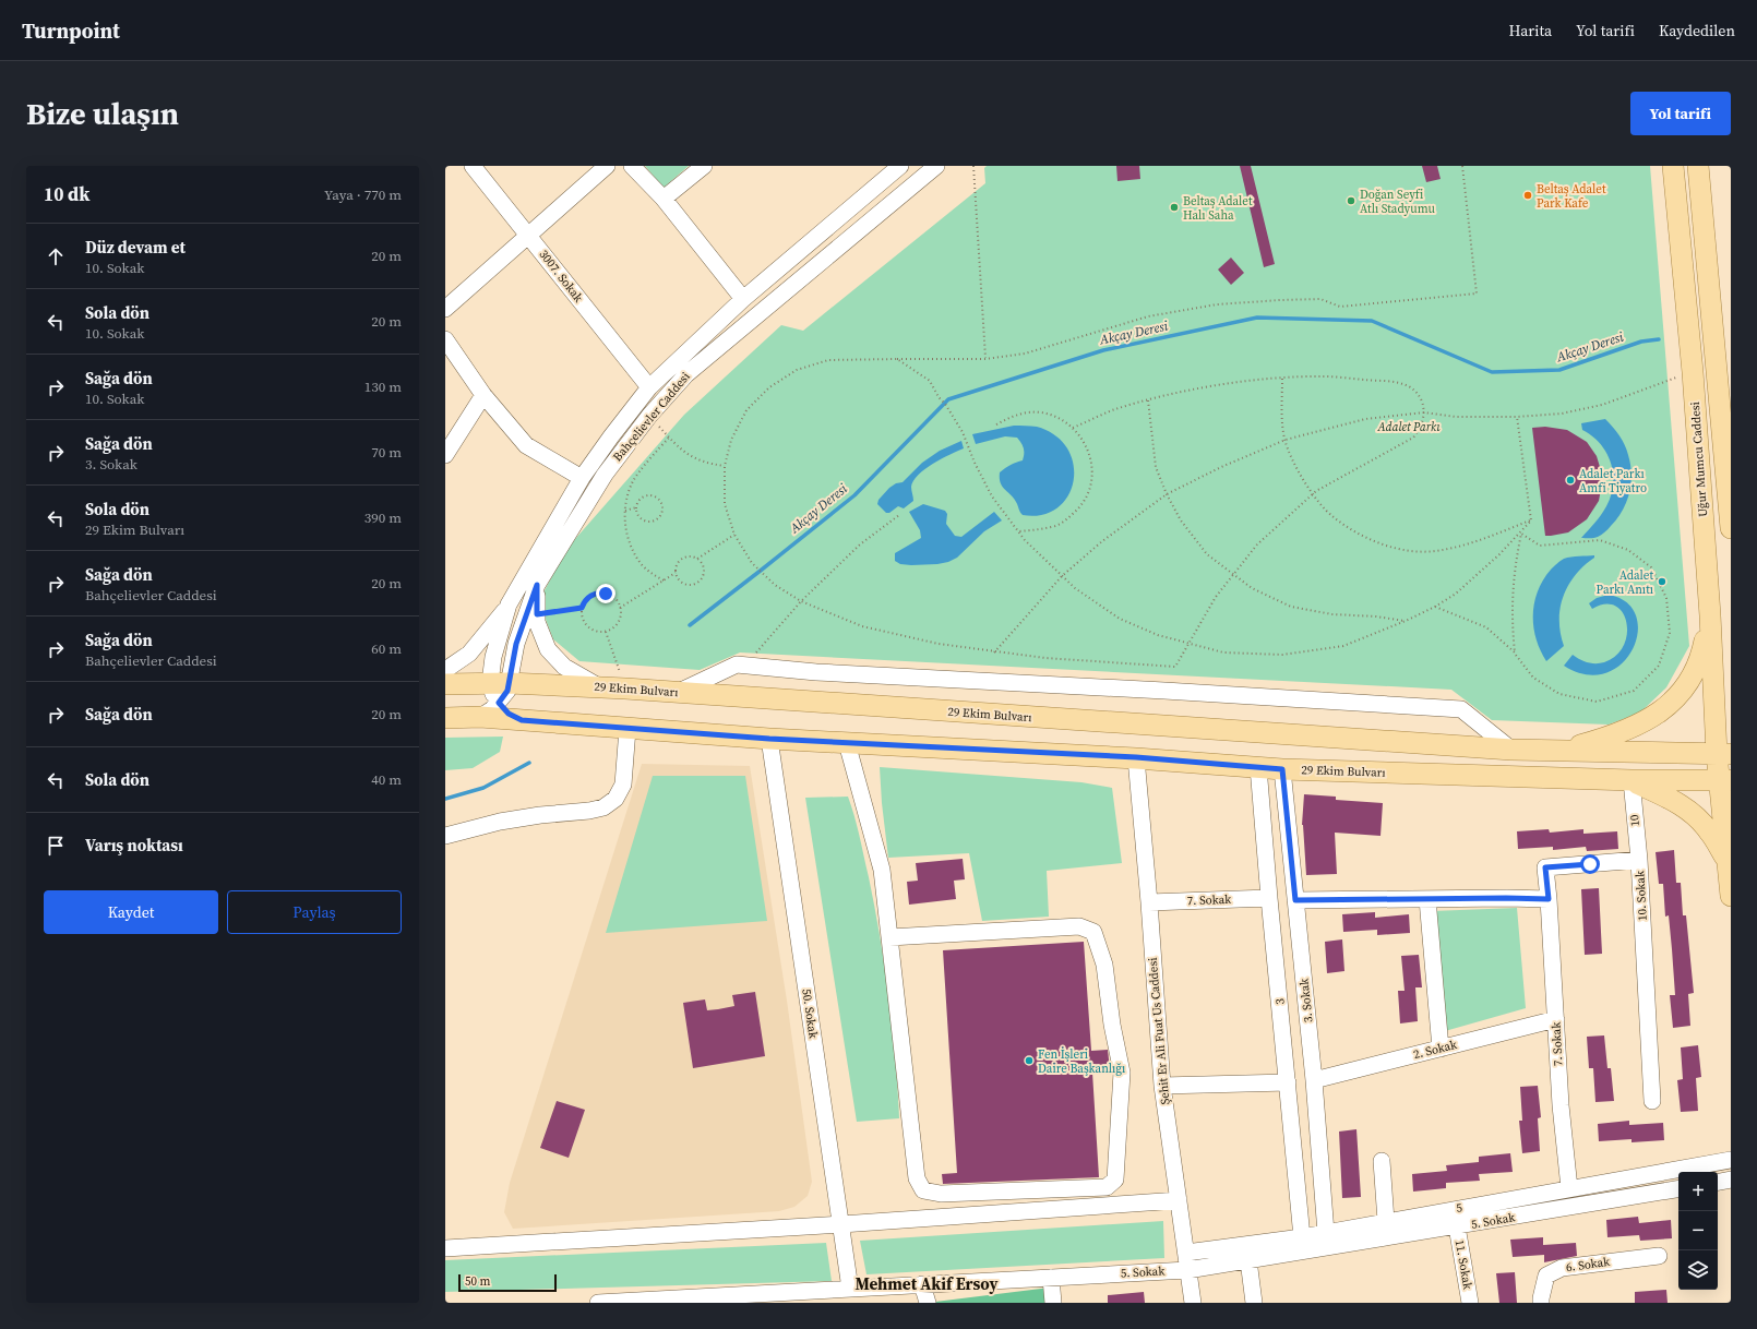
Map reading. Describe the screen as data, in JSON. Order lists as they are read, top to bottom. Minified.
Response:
{"streets":{"main road":["Uğur Mumcu Caddesi","29 Ekim Bulvarı"],"street":["3007. Sokak","Bahçelievler Caddesi","10","10. Sokak","7. Sokak","3. Sokak","3","50. Sokak","Şehit Er Ali Fuat Us Caddesi","2. Sokak","5","5. Sokak","11. Sokak","6. Sokak"]},"crossings":[["3007. Sokak","Bahçelievler Caddesi"],["Bahçelievler Caddesi","29 Ekim Bulvarı"],["Uğur Mumcu Caddesi","29 Ekim Bulvarı"],["29 Ekim Bulvarı","10"],["29 Ekim Bulvarı","3. Sokak"],["29 Ekim Bulvarı","3"],["29 Ekim Bulvarı","50. Sokak"],["29 Ekim Bulvarı","Şehit Er Ali Fuat Us Caddesi"],["10","10. Sokak"],["10. Sokak","7. Sokak"],["7. Sokak","3"],["7. Sokak","Şehit Er Ali Fuat Us Caddesi"],["7. Sokak","2. Sokak"],["7. Sokak","5"],["3. Sokak","2. Sokak"],["3. Sokak","5"],["3","5"],["50. Sokak","5. Sokak"],["Şehit Er Ali Fuat Us Caddesi","5"],["Şehit Er Ali Fuat Us Caddesi","5. Sokak"],["5. Sokak","11. Sokak"]],"districts":["Mehmet Akif Ersoy"],"water":["Akçay Deresi"],"parks":["Adalet Parkı"],"places":["Beltaş Adalet Park Kafe","Doğan Seyfi Atlı Stadyumu","Beltaş Adalet Halı Saha","Adalet Parkı Amfi Tiyatro","Adalet Parkı Anıtı","Fen İşleri Daire Başkanlığı"],"scale_bar":"50 m","page":{"header":"Turnpoint","nav":["Harita","Yol tarifi","Kaydedilen"],"buttons":["Yol tarifi",["Kaydet","Paylaş"]],"title":"Bize ulaşın","heading":["10 dk","Yaya · 770 m"],"list":[["Düz devam et","10. Sokak","20 m"],["Sola dön","10. Sokak","20 m"],["Sağa dön","10. Sokak","130 m"],["Sağa dön","3. Sokak","70 m"],["Sola dön","29 Ekim Bulvarı","390 m"],["Sağa dön","Bahçelievler Caddesi","20 m"],["Sağa dön","Bahçelievler Caddesi","60 m"],["Sağa dön","20 m"],["Sola dön","40 m"],"Varış noktası"],"map_buttons":["+","−"],"scale":"50 m"}}
